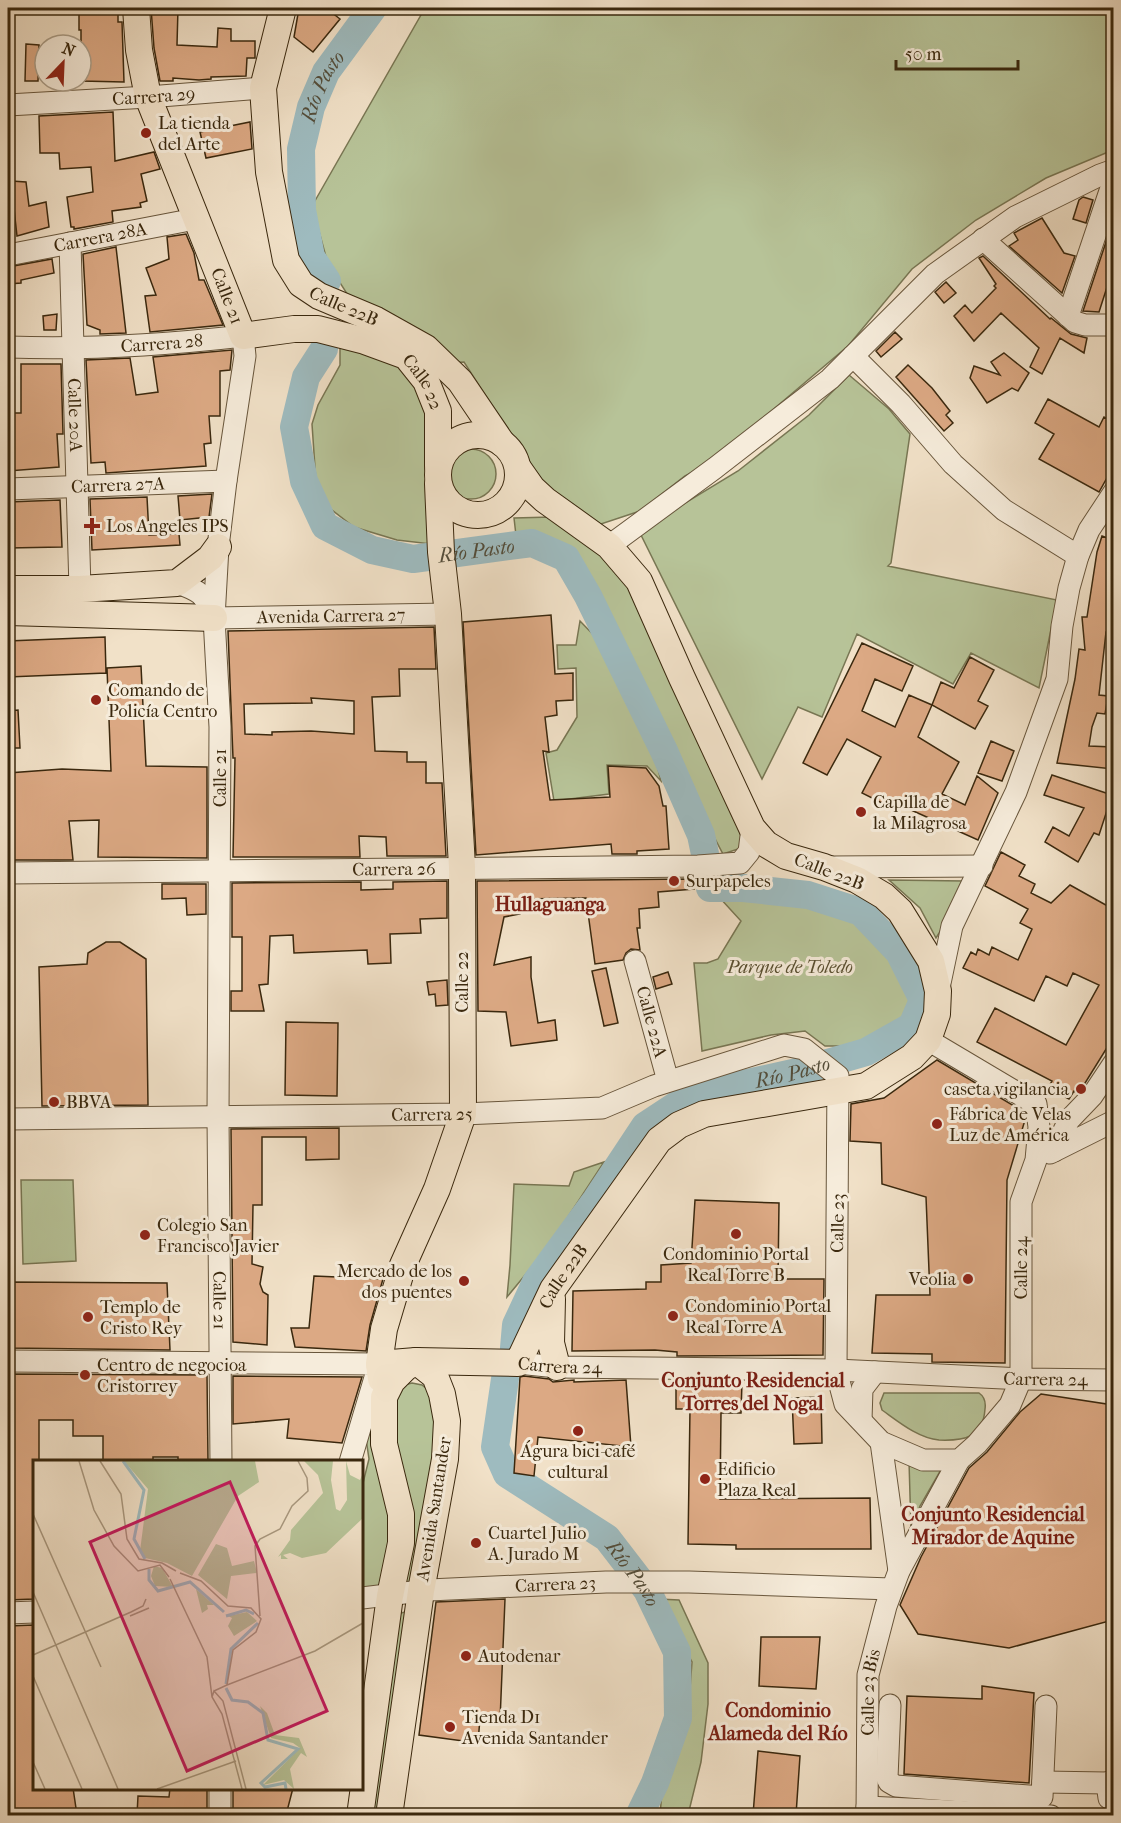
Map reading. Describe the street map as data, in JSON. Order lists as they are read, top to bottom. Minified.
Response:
{"streets":{"main road":["Calle 21","Calle 22B","Carrera 28","Calle 22","Avenida Carrera 27","Carrera 24","Avenida Santander"],"street":["Carrera 29","Carrera 28A","Calle 20A","Carrera 27A","Carrera 26","Calle 22A","Carrera 25","Calle 23","Calle 24","Carrera 23","Calle 23 Bis"]},"crossings":[["Carrera 29","Calle 21"],["Carrera 29","Calle 22B"],["Carrera 28A","Calle 21"],["Carrera 28A","Calle 20A"],["Calle 21","Carrera 28"],["Calle 21","Carrera 27A"],["Calle 21","Avenida Carrera 27"],["Calle 21","Carrera 26"],["Calle 21","Carrera 25"],["Calle 21","Carrera 24"],["Calle 22B","Calle 22"],["Calle 22B","Carrera 26"],["Calle 22B","Carrera 25"],["Calle 22B","Calle 23"],["Calle 22B","Carrera 24"],["Carrera 28","Calle 22"],["Carrera 28","Calle 20A"],["Calle 22","Avenida Carrera 27"],["Calle 22","Carrera 26"],["Calle 22","Carrera 25"],["Calle 22","Carrera 24"],["Calle 22","Avenida Santander"],["Calle 20A","Carrera 27A"],["Calle 22A","Carrera 25"],["Carrera 25","Calle 23"],["Calle 23","Carrera 24"],["Calle 23","Calle 23 Bis"],["Calle 24","Carrera 24"],["Calle 24","Calle 23 Bis"],["Carrera 24","Avenida Santander"],["Carrera 24","Calle 23 Bis"],["Avenida Santander","Carrera 23"],["Carrera 23","Calle 23 Bis"]],"districts":["Hullaguanga","Conjunto Residencial Torres del Nogal","Conjunto Residencial Mirador de Aquine","Condominio Alameda del Río"],"water":["Río Pasto"],"parks":["Parque de Toledo"],"places":{"other":["La tienda del Arte","Comando de Policía Centro","Capilla de la Milagrosa","Surpapeles","caseta vigilancia","BBVA","Fábrica de Velas Luz de América","Condominio Portal Real Torre B","Colegio San Francisco Javier","Veolia","Mercado de los dos puentes","Condominio Portal Real Torre A","Templo de Cristo Rey","Centro de negocioa Cristorrey","Águra bici-café cultural","Edificio Plaza Real","Cuartel Julio A. Jurado M","Autodenar","Tienda D1 Avenida Santander"],"health":["Los Angeles IPS"]},"scale_bar":"50 m","north":"top right"}
